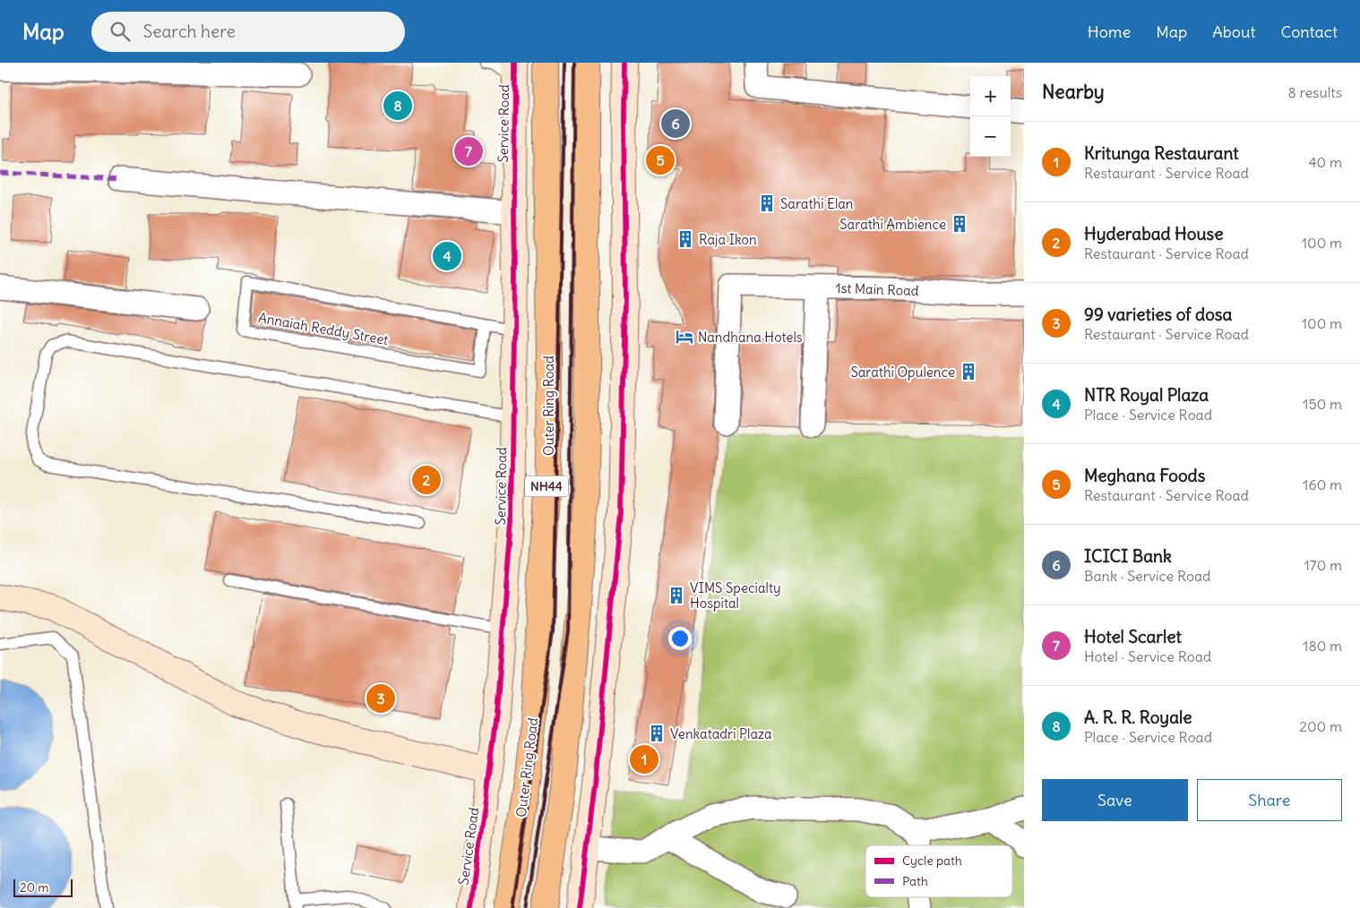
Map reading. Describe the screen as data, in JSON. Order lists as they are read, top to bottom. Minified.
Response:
{"streets":{"highway":["Outer Ring Road","NH44"],"street":["Service Road","1st Main Road"],"lane":["Annaiah Reddy Street"]},"crossings":[["Service Road","Annaiah Reddy Street"]],"places":{"building":["Sarathi Elan","Sarathi Ambience","Raja Ikon","Sarathi Opulence","VIMS Specialty Hospital","Venkatadri Plaza"],"hotel":["Nandhana Hotels"]},"legend":["Cycle path","Path"],"scale_bar":"20 m","page":{"header":"Map","search":"Search here","nav":["Home","Map","About","Contact"],"heading":["Nearby","8 results"],"map_buttons":["+","−"],"pins":["8","6","7","5","4","2","3","1"],"list":[{"mark":"1","name":"Kritunga Restaurant","note":"Restaurant · Service Road","value":"40 m"},{"mark":"2","name":"Hyderabad House","note":"Restaurant · Service Road","value":"100 m"},{"mark":"3","name":"99 varieties of dosa","note":"Restaurant · Service Road","value":"100 m"},{"mark":"4","name":"NTR Royal Plaza","note":"Place · Service Road","value":"150 m"},{"mark":"5","name":"Meghana Foods","note":"Restaurant · Service Road","value":"160 m"},{"mark":"6","name":"ICICI Bank","note":"Bank · Service Road","value":"170 m"},{"mark":"7","name":"Hotel Scarlet","note":"Hotel · Service Road","value":"180 m"},{"mark":"8","name":"A. R. R. Royale","note":"Place · Service Road","value":"200 m"}],"buttons":["Save","Share"],"scale":"20 m"}}
